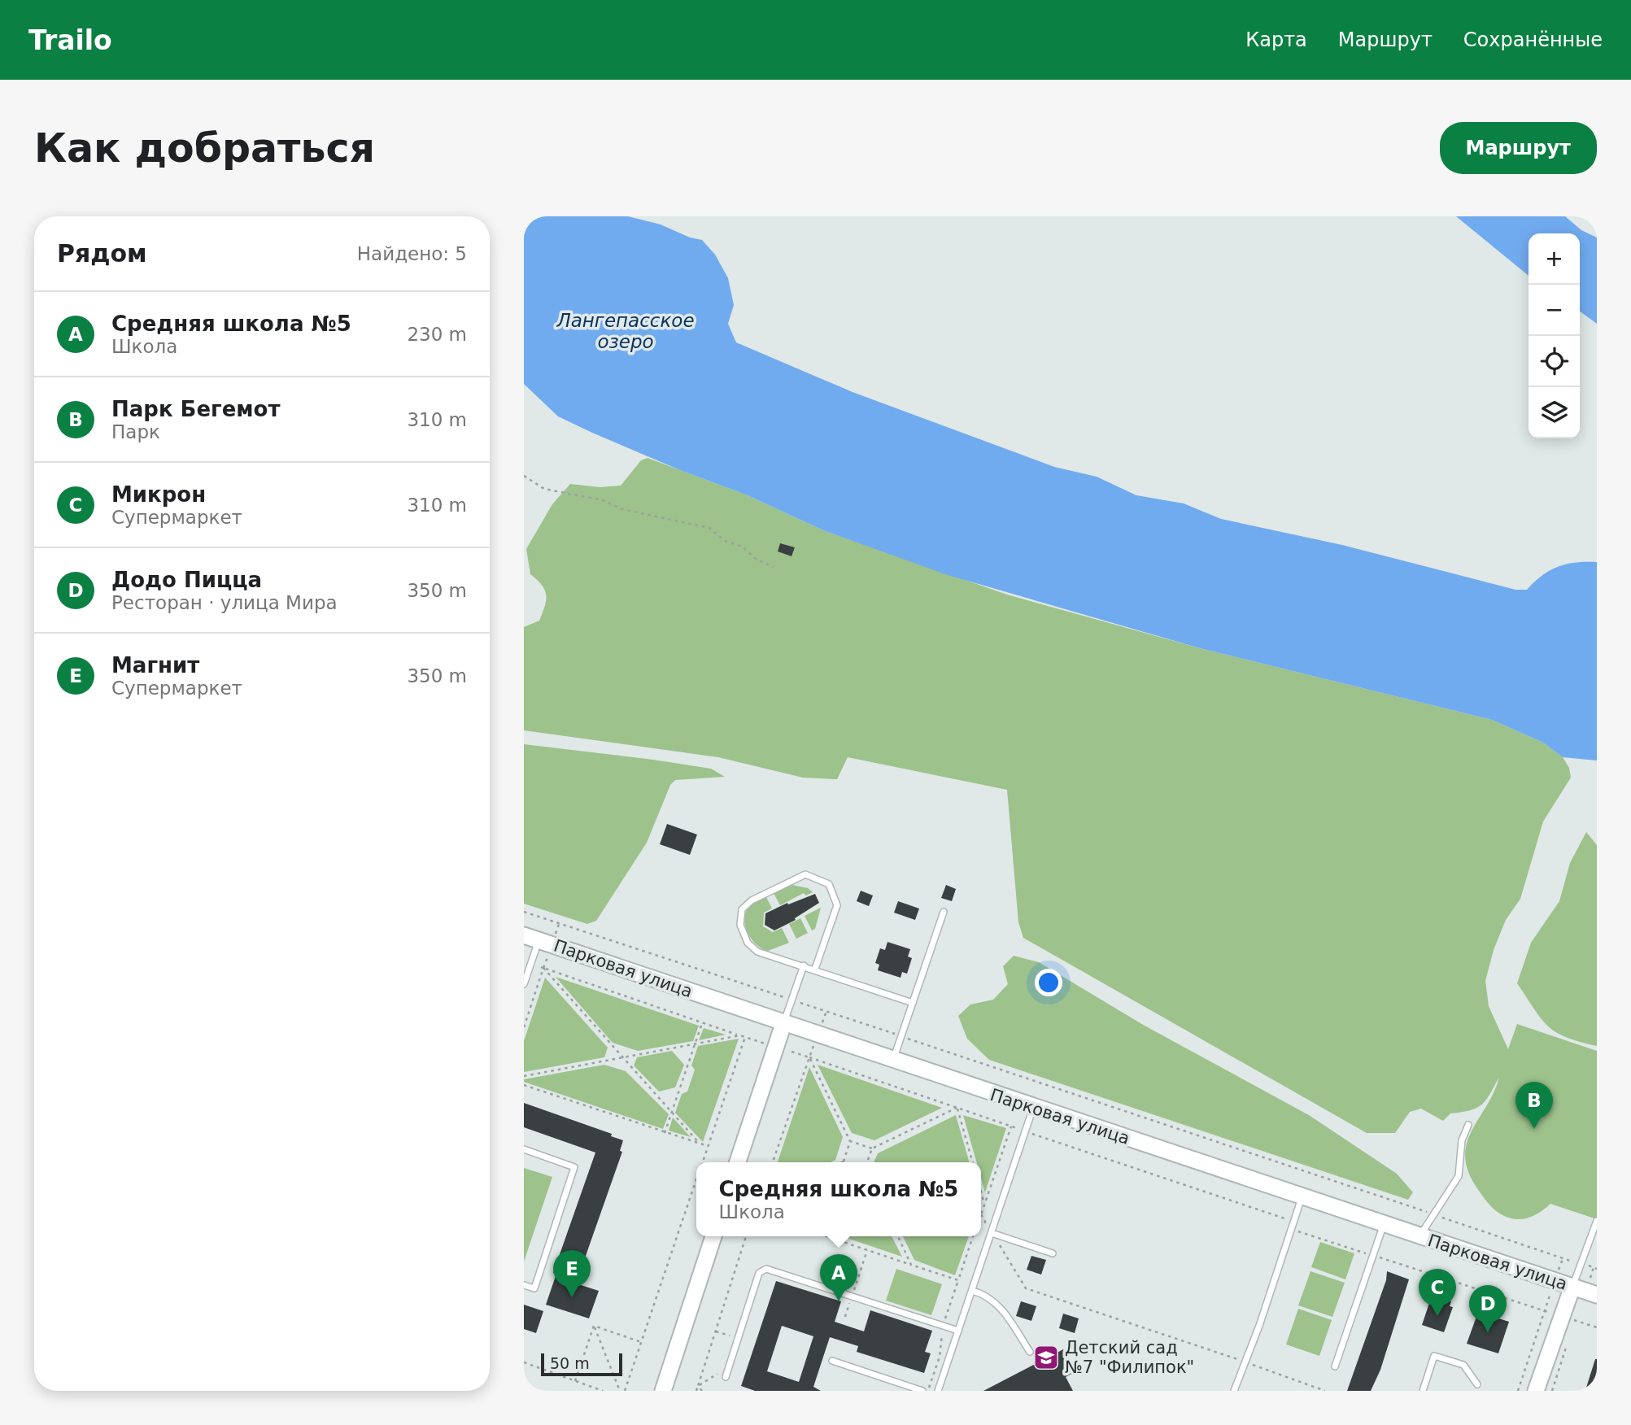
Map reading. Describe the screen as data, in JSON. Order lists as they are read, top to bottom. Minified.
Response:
{"streets":{"street":["Парковая улица"]},"water":["Лангепасское озеро"],"places":{"school or university":["Детский сад №7 \"Филипок\""]},"scale_bar":"50 m","page":{"header":"Trailo","nav":["Карта","Маршрут","Сохранённые"],"buttons":"Маршрут","title":"Как добраться","heading":["Рядом","Найдено: 5"],"map_buttons":["+","−"],"list":[{"mark":"A","name":"Средняя школа №5","note":"Школа","value":"230 m"},{"mark":"B","name":"Парк Бегемот","note":"Парк","value":"310 m"},{"mark":"C","name":"Микрон","note":"Супермаркет","value":"310 m"},{"mark":"D","name":"Додо Пицца","note":"Ресторан · улица Мира","value":"350 m"},{"mark":"E","name":"Магнит","note":"Супермаркет","value":"350 m"}],"pins":["B","E","A","C","D"],"popup":["Средняя школа №5","Школа"],"scale":"50 m"}}
